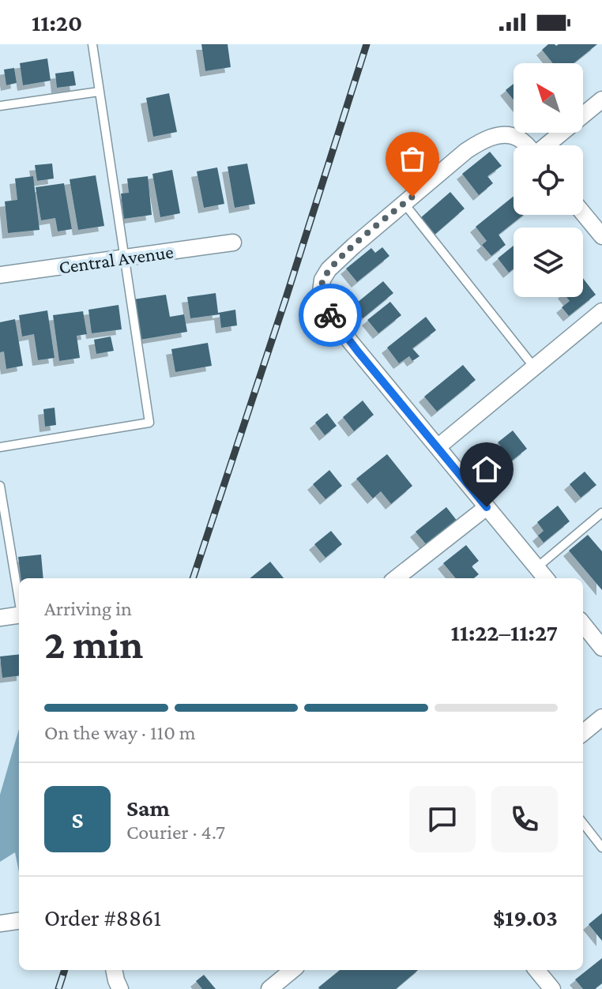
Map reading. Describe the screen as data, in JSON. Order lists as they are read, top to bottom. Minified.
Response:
{"streets":{"street":["Central Avenue"]},"north":"top left","page":{"status":"11:20","heading":["2 min","Arriving in","11:22–11:27"],"panel":["Sam","Courier · 4.7","Order #8861","$19.03"],"bar":"On the way · 110 m","round":"S"}}
